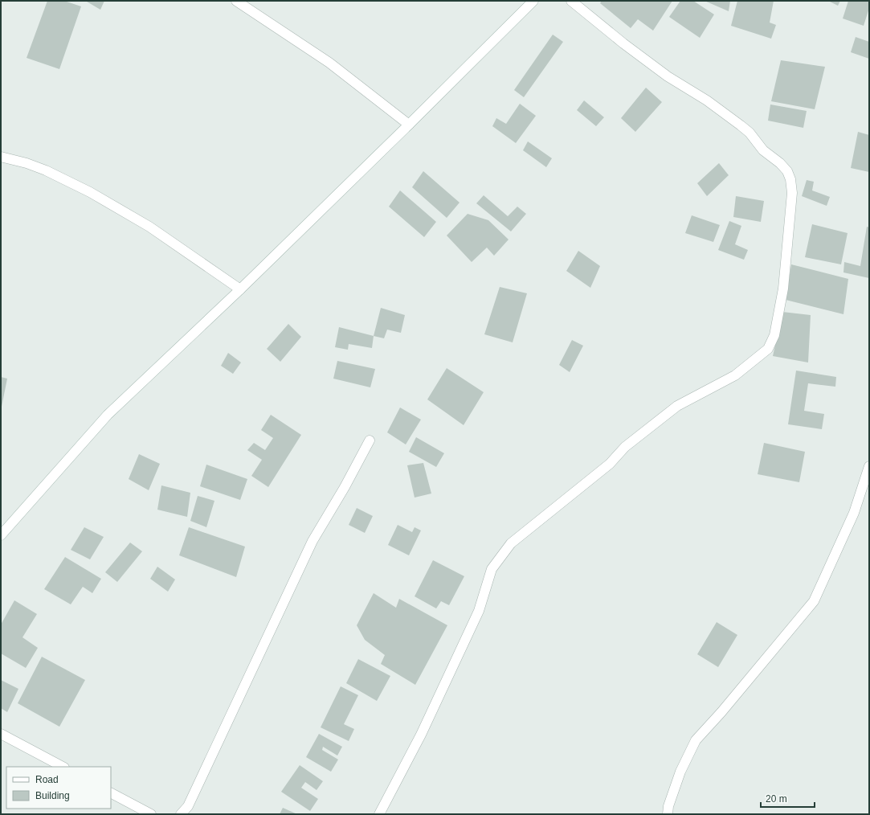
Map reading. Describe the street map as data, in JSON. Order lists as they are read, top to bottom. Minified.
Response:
{"legend":["Road","Building"],"scale_bar":"20 m"}
